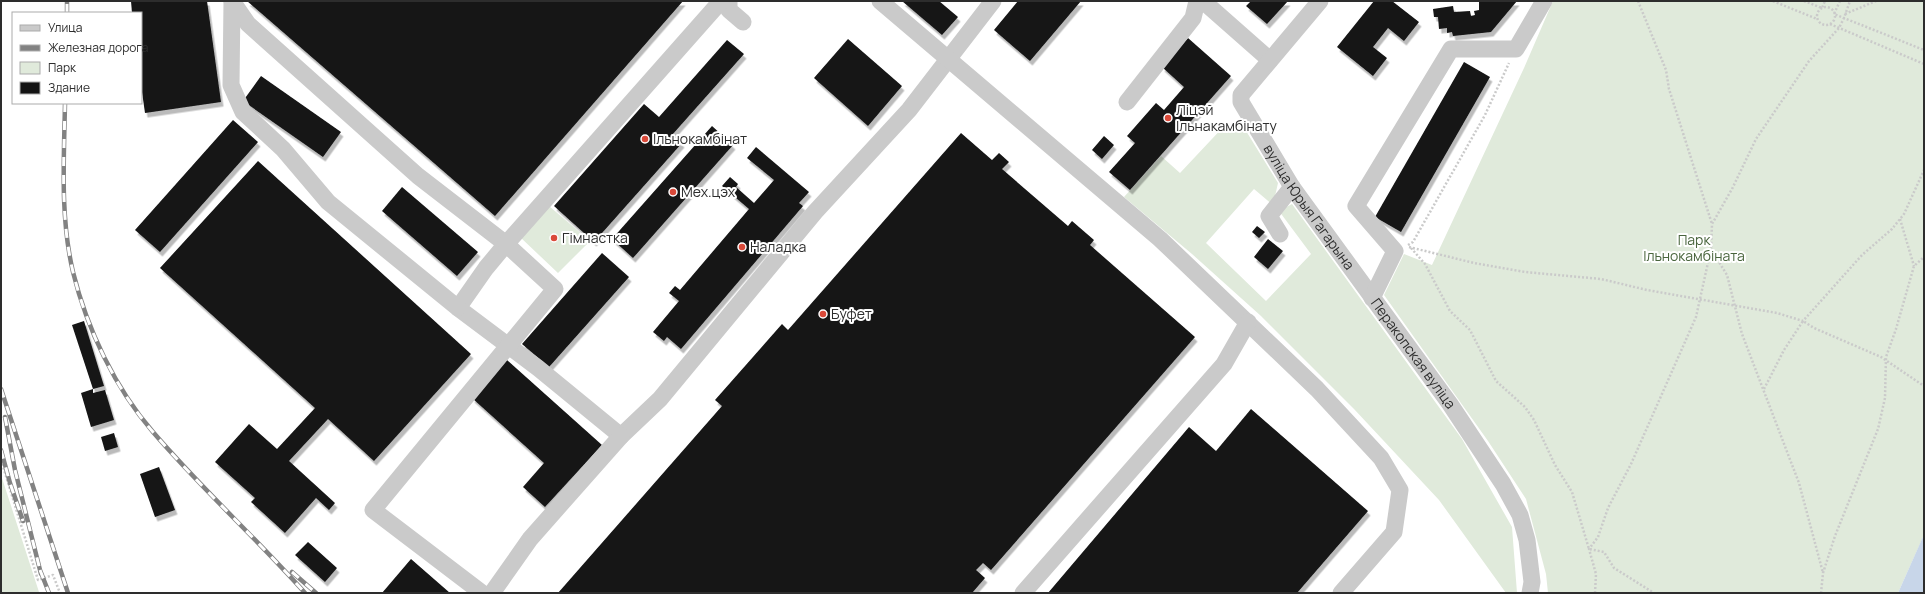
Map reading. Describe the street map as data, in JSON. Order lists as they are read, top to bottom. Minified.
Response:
{"streets":{"street":["вуліца Юрыя Гагарына","Перакопская вуліца"]},"crossings":[["вуліца Юрыя Гагарына","Перакопская вуліца"]],"parks":["Парк Ільнокамбіната"],"places":["Ліцэй Ільнакамбінату","Ільнокамбінат","Мех.цэх","Гімнастка","Наладка","Буфет"],"legend":["Улица","Железная дорога","Парк","Здание"]}
